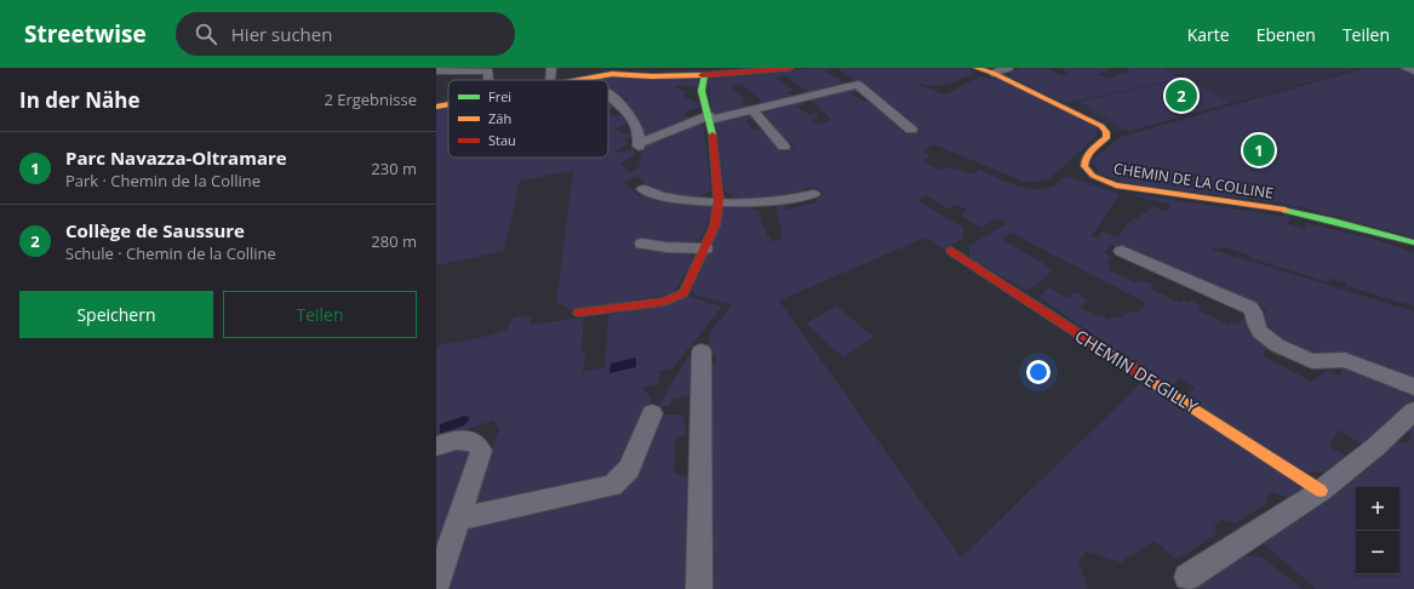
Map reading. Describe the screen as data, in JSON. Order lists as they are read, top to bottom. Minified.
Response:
{"streets":{"street":["CHEMIN DE LA COLLINE","CHEMIN DE GILLY"]},"legend":["Frei","Zäh","Stau"],"page":{"header":"Streetwise","search":"Hier suchen","nav":["Karte","Ebenen","Teilen"],"heading":["In der Nähe","2 Ergebnisse"],"pins":["2","1"],"list":[{"mark":"1","name":"Parc Navazza-Oltramare","note":"Park · Chemin de la Colline","value":"230 m"},{"mark":"2","name":"Collège de Saussure","note":"Schule · Chemin de la Colline","value":"280 m"}],"buttons":["Speichern","Teilen"],"map_buttons":["+","−"]}}
